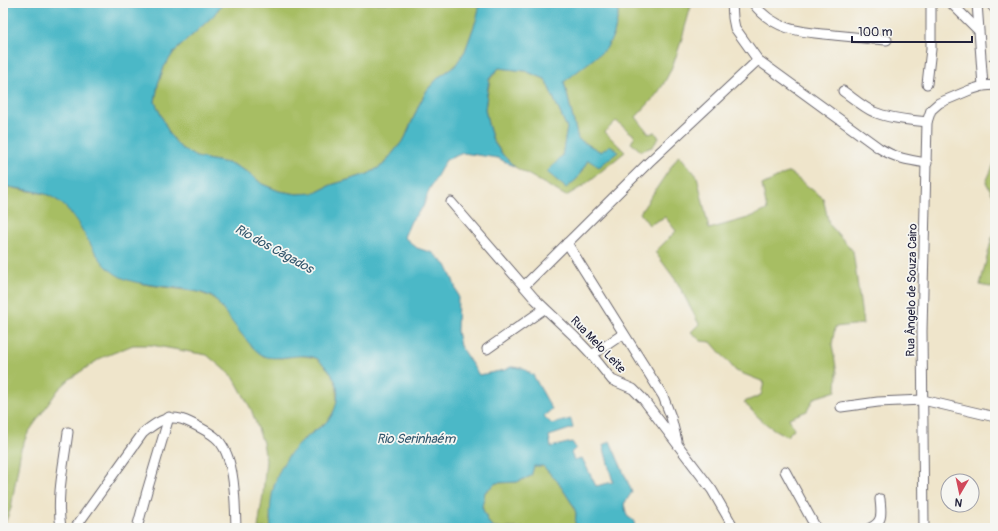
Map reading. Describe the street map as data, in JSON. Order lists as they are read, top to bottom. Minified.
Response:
{"streets":{"street":["Rua Ângelo de Souza Cairo","Rua Melo Leite"]},"water":["Rio dos Cágados","Rio Serinhaém"],"scale_bar":"100 m","north":"bottom"}
